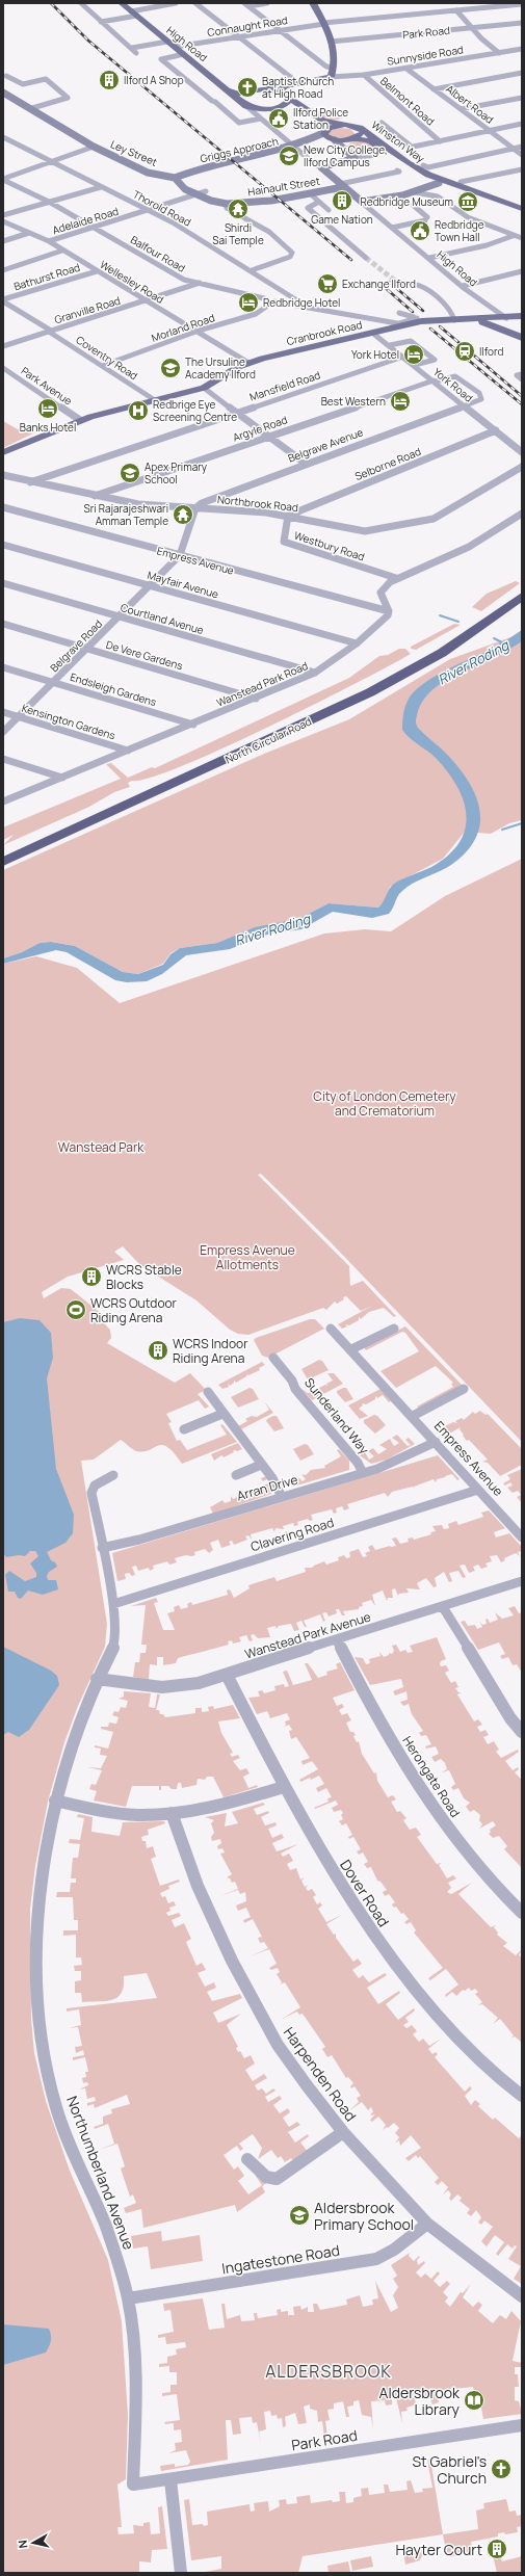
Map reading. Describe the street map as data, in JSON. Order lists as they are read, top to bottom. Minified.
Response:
{"streets":{"highway":["North Circular Road"],"main road":["High Road","Winston Way","Cranbrook Road"],"street":["Connaught Road","Park Road","Sunnyside Road","Belmont Road","Albert Road","Griggs Approach","Ley Street","Hainault Street","Thorold Road","Adelaide Road","Balfour Road","Bathurst Road","Wellesley Road","Granville Road","Morland Road","Coventry Road","York Road","Park Avenue","Mansfield Road","Argyle Road","Belgrave Avenue","Selborne Road","Northbrook Road","Westbury Road","Empress Avenue","Mayfair Avenue","Courtland Avenue","Belgrave Road","De Vere Gardens","Wanstead Park Road","Endsleigh Gardens","Kensington Gardens","Sunderland Way","Arran Drive","Clavering Road","Wanstead Park Avenue","Herongate Road","Dover Road","Harpenden Road","Northumberland Avenue","Ingatestone Road"]},"crossings":[["Connaught Road","High Road"],["Park Road","Northumberland Avenue"],["High Road","Hainault Street"],["High Road","Cranbrook Road"],["Sunnyside Road","Belmont Road"],["Sunnyside Road","Albert Road"],["Winston Way","Griggs Approach"],["Griggs Approach","Ley Street"],["Thorold Road","Adelaide Road"],["Adelaide Road","Balfour Road"],["Adelaide Road","Wellesley Road"],["Balfour Road","Granville Road"],["Balfour Road","Morland Road"],["Bathurst Road","Wellesley Road"],["Bathurst Road","Coventry Road"],["Wellesley Road","Granville Road"],["Wellesley Road","Morland Road"],["Wellesley Road","Cranbrook Road"],["Granville Road","Coventry Road"],["Morland Road","Coventry Road"],["Cranbrook Road","Coventry Road"],["Cranbrook Road","York Road"],["Cranbrook Road","Park Avenue"],["York Road","Mansfield Road"],["York Road","Argyle Road"],["York Road","Belgrave Avenue"],["York Road","Selborne Road"],["Mansfield Road","Northbrook Road"],["Argyle Road","Belgrave Avenue"],["Argyle Road","Northbrook Road"],["Belgrave Avenue","Northbrook Road"],["Belgrave Avenue","Belgrave Road"],["Selborne Road","Northbrook Road"],["Selborne Road","Westbury Road"],["Northbrook Road","Westbury Road"],["Northbrook Road","Belgrave Road"],["Empress Avenue","Belgrave Road"],["Empress Avenue","Wanstead Park Road"],["Empress Avenue","Arran Drive"],["Empress Avenue","Clavering Road"],["Mayfair Avenue","Belgrave Road"],["Mayfair Avenue","Wanstead Park Road"],["Courtland Avenue","Belgrave Road"],["Courtland Avenue","Wanstead Park Road"],["Belgrave Road","De Vere Gardens"],["Belgrave Road","Endsleigh Gardens"],["Belgrave Road","Kensington Gardens"],["De Vere Gardens","Wanstead Park Road"],["Wanstead Park Road","Endsleigh Gardens"],["Wanstead Park Road","Kensington Gardens"],["Sunderland Way","Arran Drive"],["Arran Drive","Northumberland Avenue"],["Clavering Road","Northumberland Avenue"],["Wanstead Park Avenue","Herongate Road"],["Wanstead Park Avenue","Dover Road"],["Wanstead Park Avenue","Northumberland Avenue"],["Harpenden Road","Ingatestone Road"],["Northumberland Avenue","Ingatestone Road"]],"districts":["ALDERSBROOK"],"water":["River Roding"],"parks":["City of London Cemetery and Crematorium","Wanstead Park","Empress Avenue Allotments"],"places":{"building":["Ilford A Shop","Game Nation","WCRS Stable Blocks","WCRS Indoor Riding Arena","Hayter Court"],"church":["Baptist Church at High Road","St Gabriel's Church"],"public building":["Ilford Police Station","Redbridge Town Hall"],"school or university":["New City College, Ilford Campus","The Ursuline Academy Ilford","Apex Primary School","Aldersbrook Primary School"],"museum":["Redbridge Museum"],"temple":["Shirdi Sai Temple","Sri Rajarajeshwari Amman Temple"],"supermarket":["Exchange Ilford"],"hotel":["Redbridge Hotel","York Hotel","Best Western","Banks Hotel"],"station":["Ilford"],"hospital":["Redbrige Eye Screening Centre"],"sports":["WCRS Outdoor Riding Arena"],"library":["Aldersbrook Library"]},"north":"left"}
